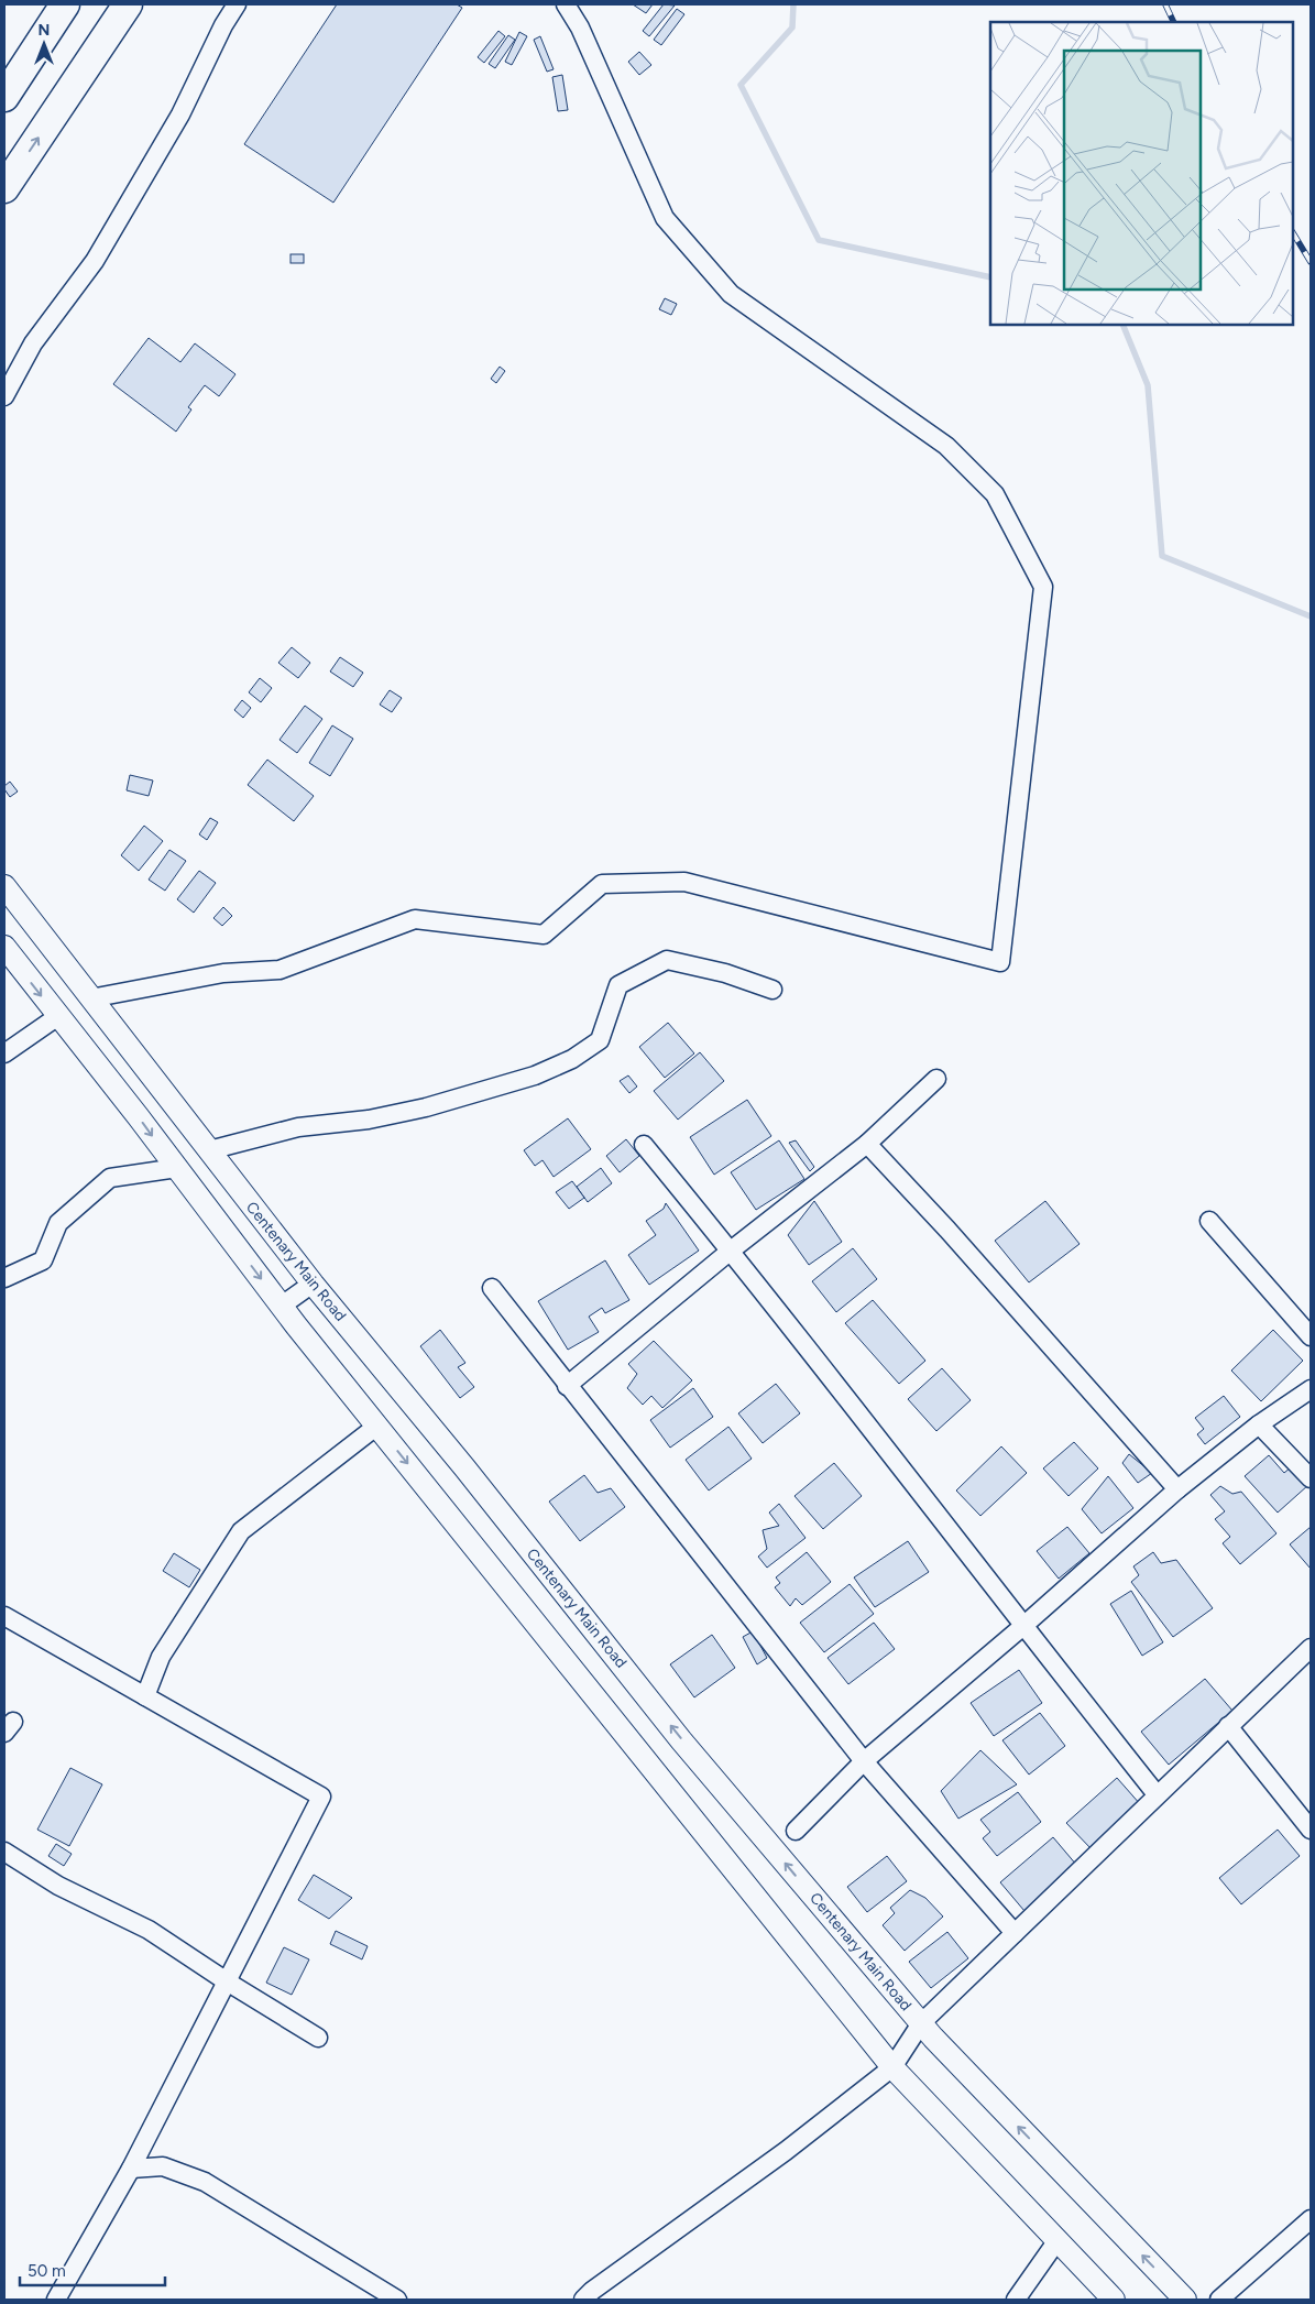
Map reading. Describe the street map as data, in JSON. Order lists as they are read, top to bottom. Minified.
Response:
{"streets":{"street":["Centenary Main Road"]},"scale_bar":"50 m","north":"top"}
